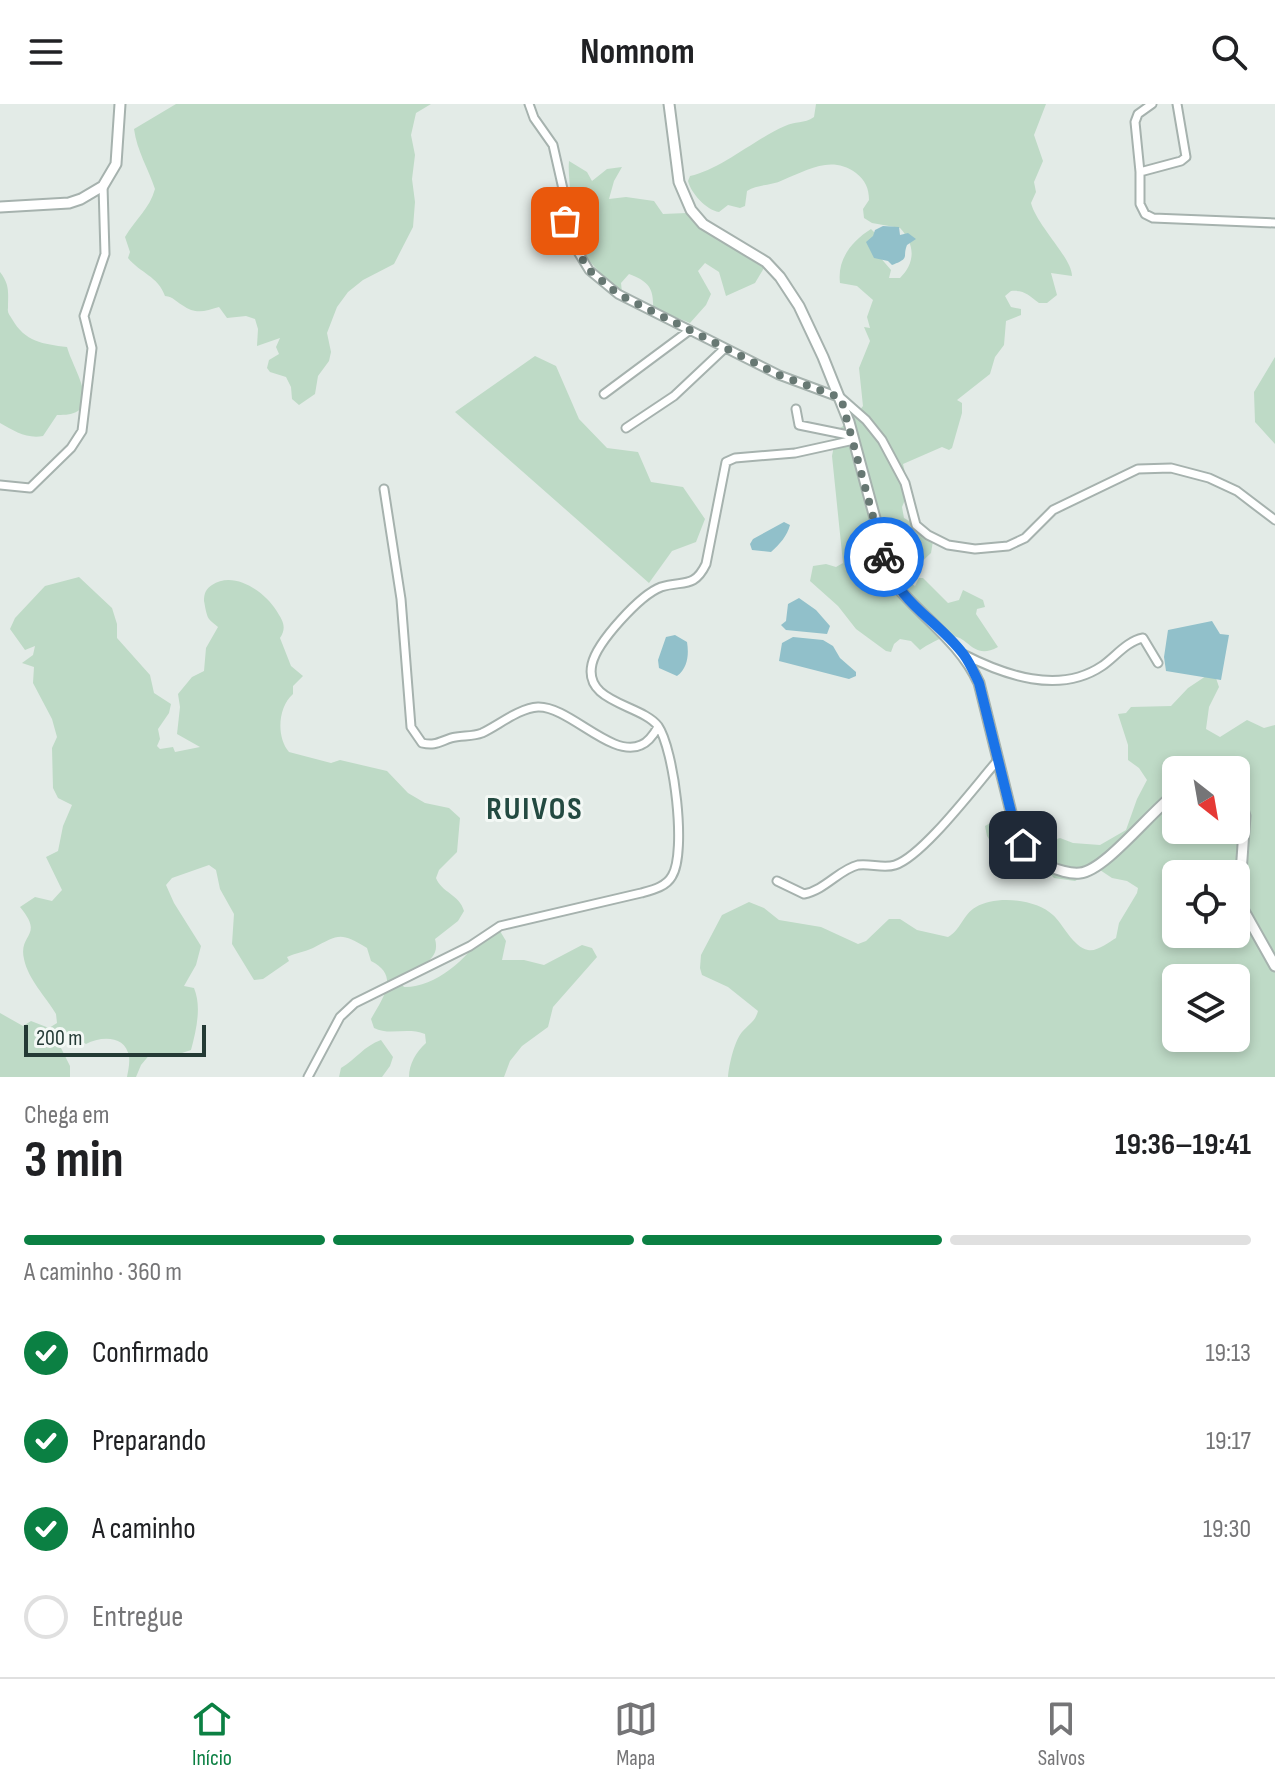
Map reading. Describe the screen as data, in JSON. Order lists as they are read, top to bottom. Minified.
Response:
{"districts":["RUIVOS"],"scale_bar":"200 m","north":"bottom right","page":{"header":"Nomnom","scale":"200 m","heading":["3 min","Chega em","19:36–19:41"],"bar":"A caminho · 360 m","list":[["Confirmado","19:13"],["Preparando","19:17"],["A caminho","19:30"],"Entregue"],"tabs":["Início","Mapa","Salvos"]}}
